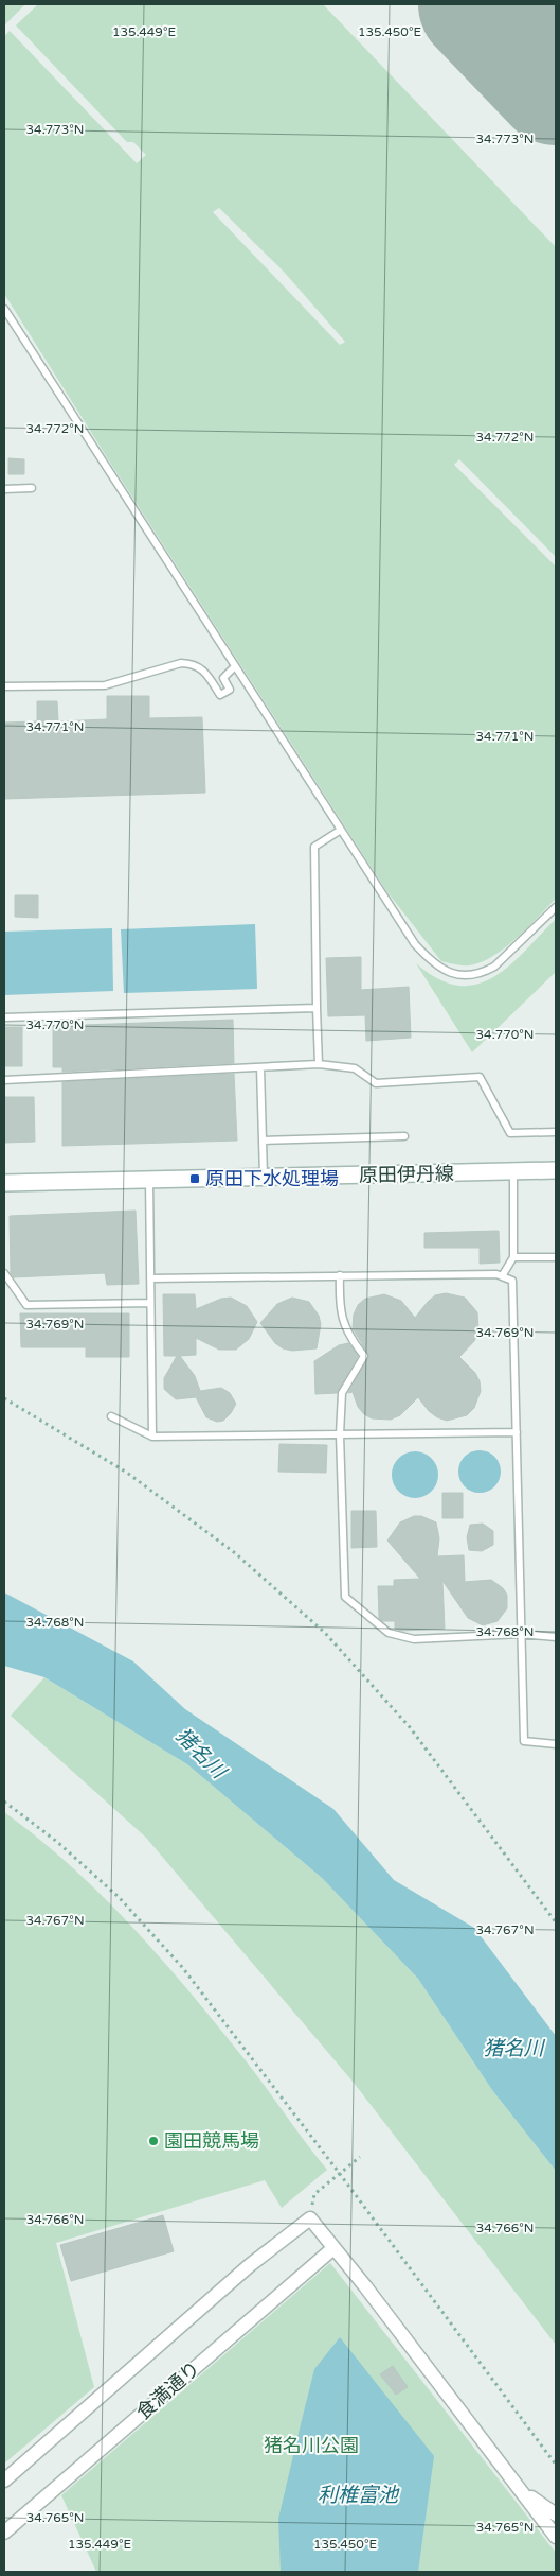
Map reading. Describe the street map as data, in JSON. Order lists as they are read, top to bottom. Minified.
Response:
{"streets":{"street":["原田伊丹線","食満通り"]},"water":["猪名川","利椎富池"],"parks":["猪名川公園"],"places":{"transit":["原田下水処理場"],"other":["園田競馬場"]},"coordinates":["135.449°E","135.450°E","34.773°N","34.772°N","34.771°N","34.770°N","34.769°N","34.768°N","34.767°N","34.766°N","34.765°N"]}
